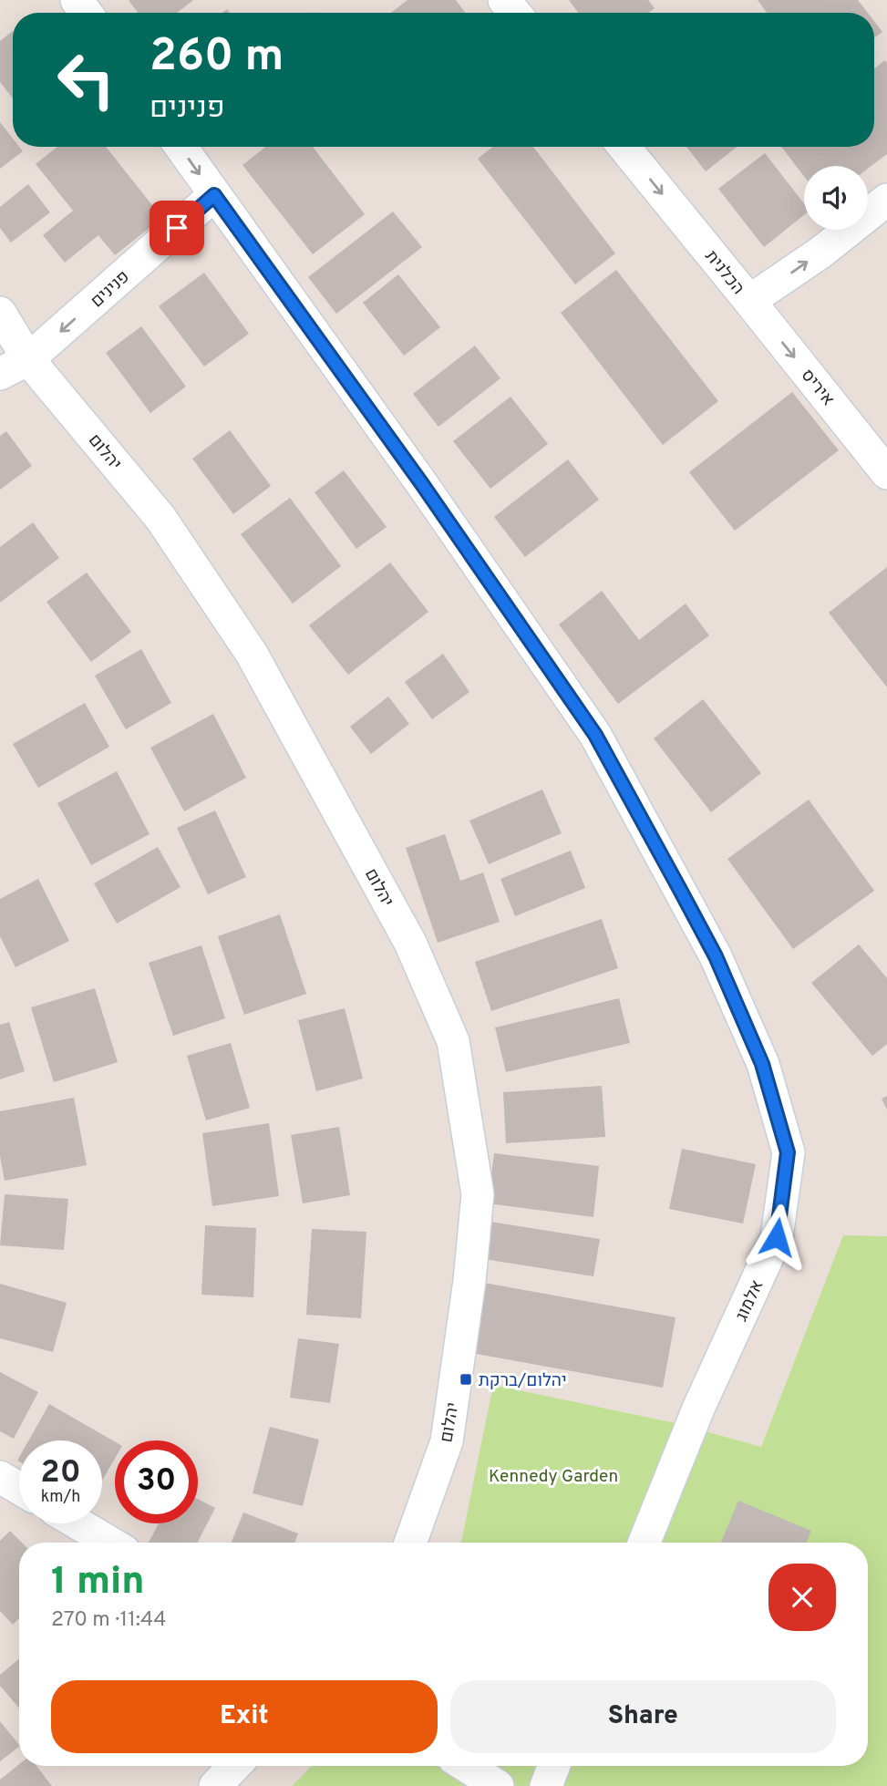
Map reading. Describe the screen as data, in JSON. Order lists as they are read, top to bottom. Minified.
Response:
{"streets":{"street":["הכלנית","פנינים","איריס","יהלום","אלמוג"]},"crossings":[["הכלנית","איריס"],["פנינים","יהלום"],["פנינים","אלמוג"]],"one_way":["פנינים","איריס"],"parks":["Kennedy Garden"],"places":{"transit":["יהלום/ברקת"]},"page":{"turn":["260 m","פנינים"],"speed":"20 km/h","limit":"30","heading":["1 min","270 m · 11:44"],"buttons":["Exit","Share"]}}
